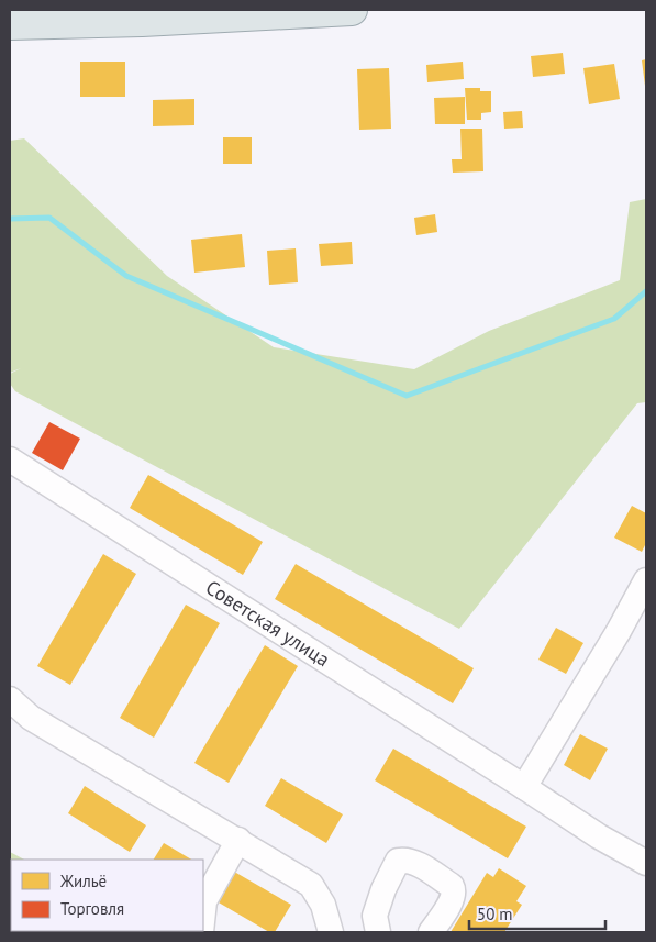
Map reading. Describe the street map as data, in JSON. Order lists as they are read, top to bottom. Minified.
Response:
{"streets":{"street":["Советская улица"]},"legend":["Жильё","Торговля"],"scale_bar":"50 m"}
